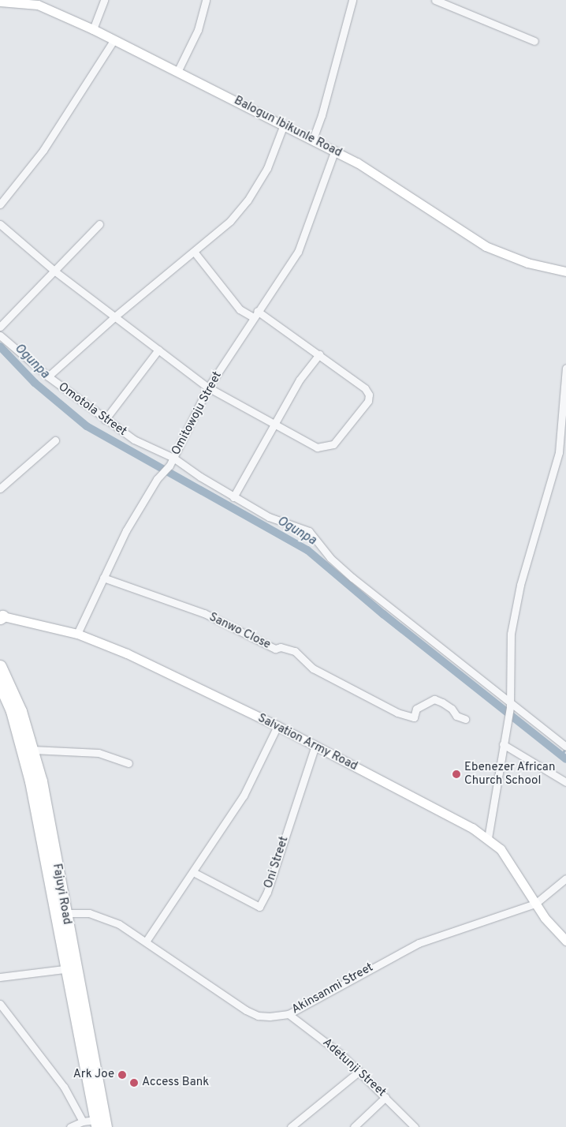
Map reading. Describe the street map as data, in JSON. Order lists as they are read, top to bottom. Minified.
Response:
{"streets":{"highway":["Fajuyi Road"],"main road":["Balogun Ibikunle Road","Salvation Army Road"],"street":["Omotola Street","Omitowoju Street","Sanwo Close","Oni Street","Akinsanmi Street","Adetunji Street"]},"crossings":[["Balogun Ibikunle Road","Omitowoju Street"],["Omotola Street","Omitowoju Street"],["Omitowoju Street","Sanwo Close"],["Omitowoju Street","Salvation Army Road"],["Salvation Army Road","Oni Street"],["Salvation Army Road","Akinsanmi Street"],["Fajuyi Road","Akinsanmi Street"],["Akinsanmi Street","Adetunji Street"]],"water":["Ogunpa"],"places":["Ebenezer African Church School","Ark Joe","Access Bank"]}
